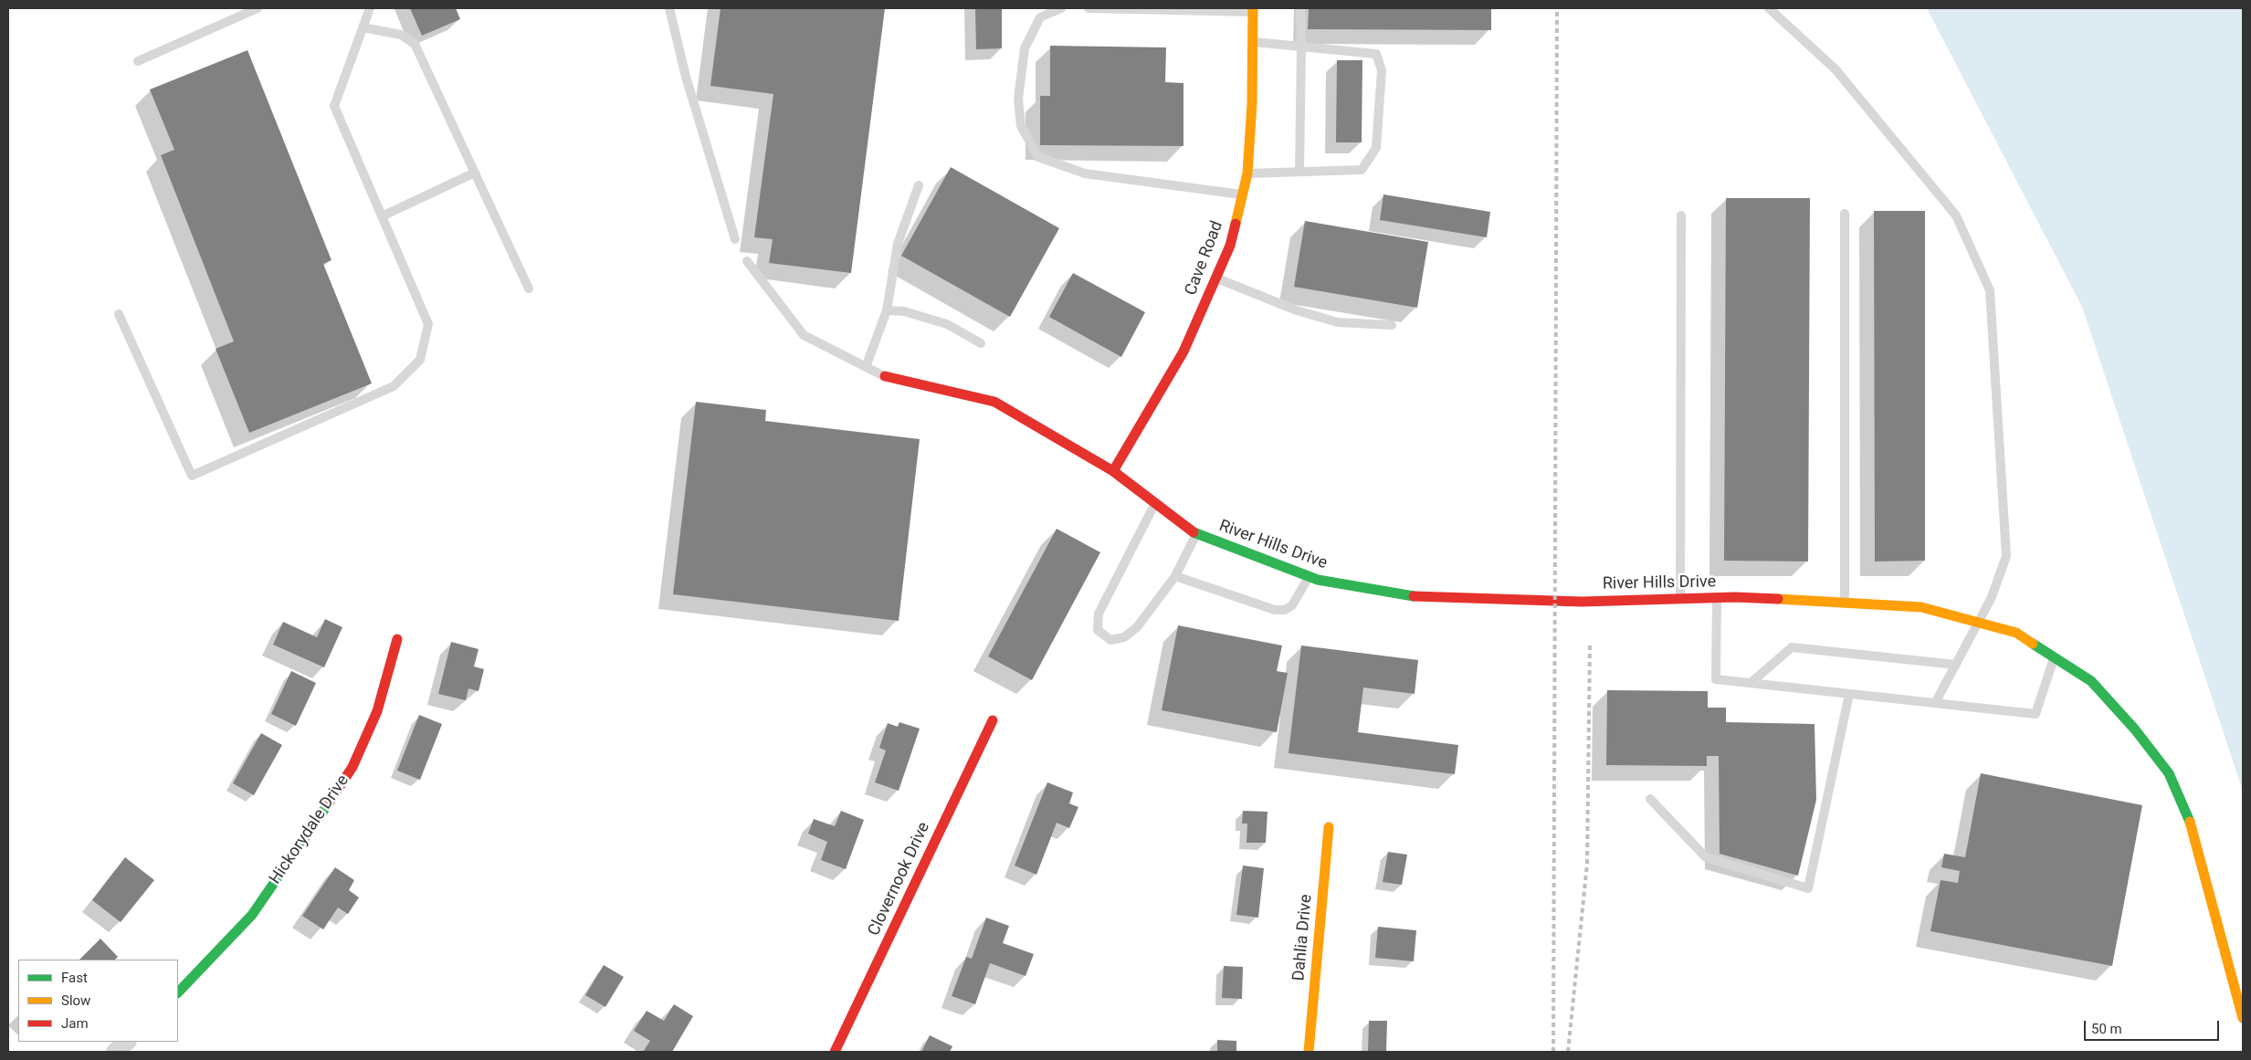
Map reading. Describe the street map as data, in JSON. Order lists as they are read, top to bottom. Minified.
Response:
{"streets":{"street":["Cave Road","River Hills Drive","Hickorydale Drive","Clovernook Drive","Dahlia Drive"]},"crossings":[["Cave Road","River Hills Drive"]],"legend":["Fast","Slow","Jam"],"scale_bar":"50 m"}
